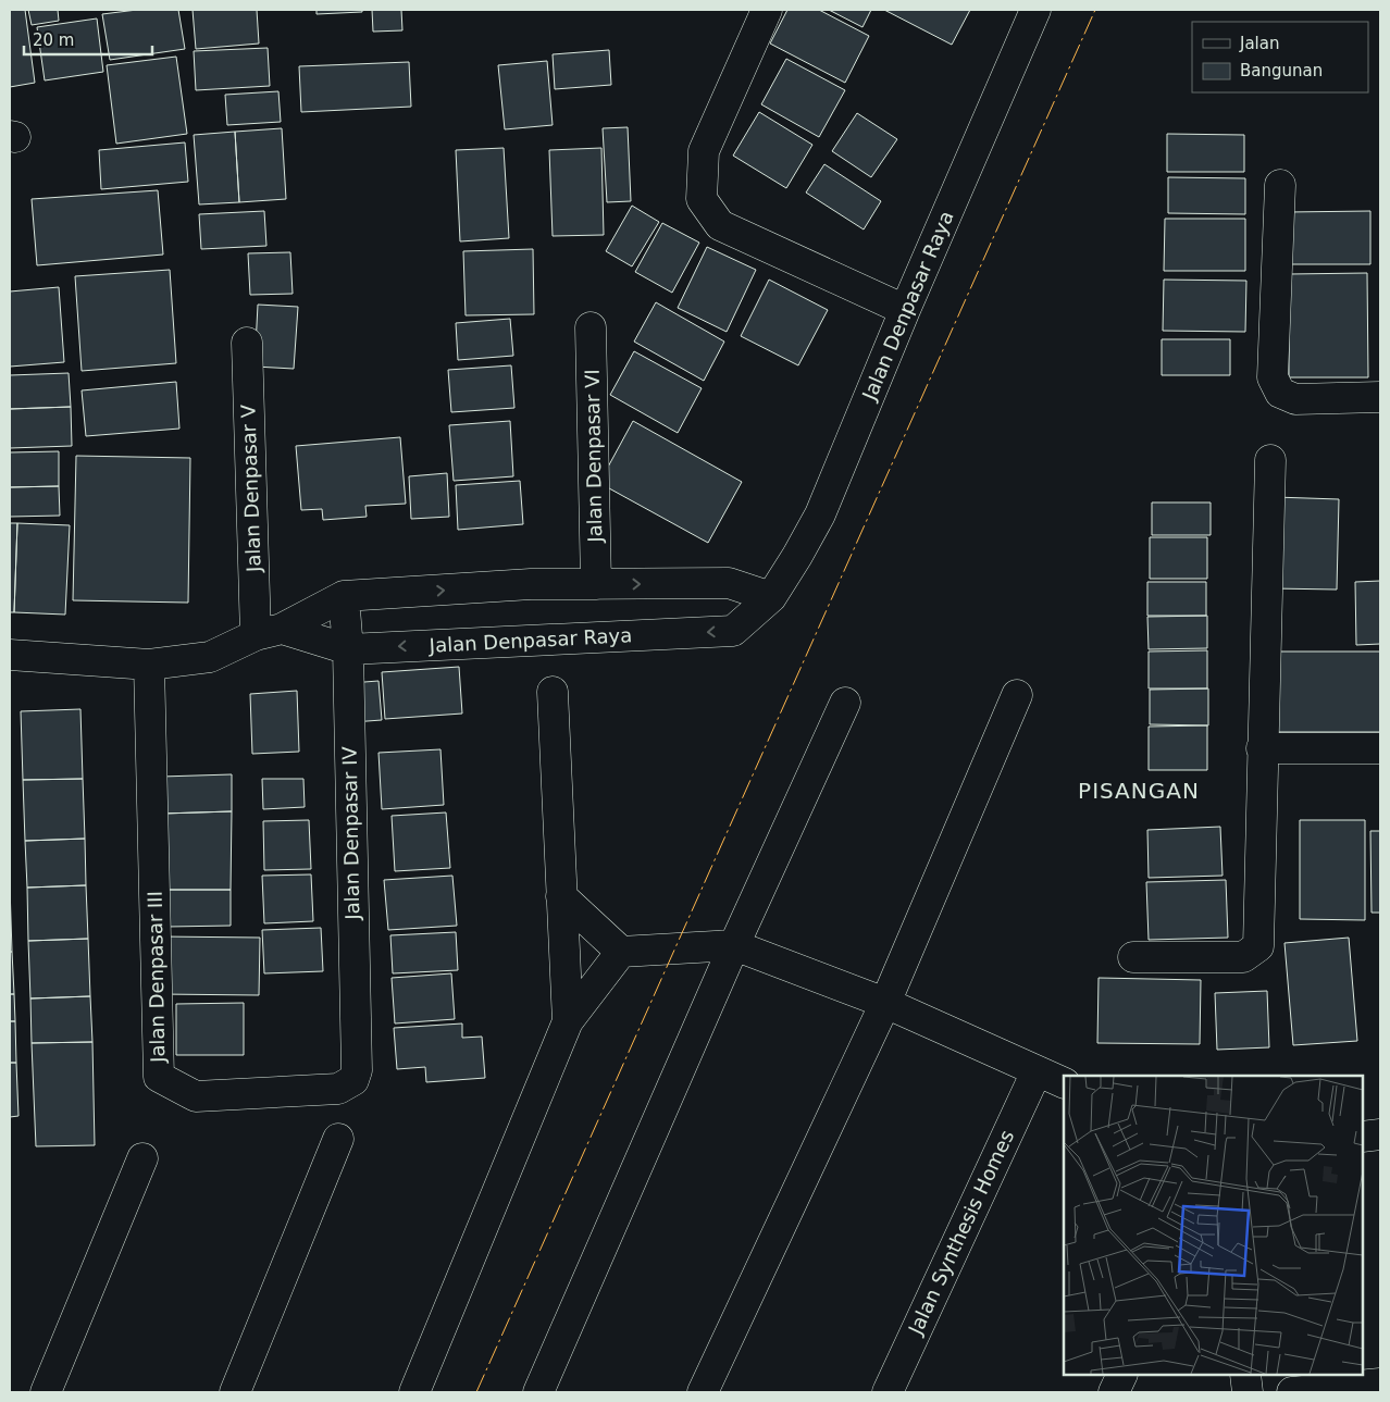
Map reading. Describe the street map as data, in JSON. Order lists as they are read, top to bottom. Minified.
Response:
{"streets":{"street":["Jalan Denpasar Raya","Jalan Denpasar VI","Jalan Denpasar V","Jalan Denpasar IV","Jalan Denpasar III","Jalan Synthesis Homes"]},"crossings":[["Jalan Denpasar Raya","Jalan Denpasar V"],["Jalan Denpasar Raya","Jalan Denpasar IV"],["Jalan Denpasar IV","Jalan Denpasar III"]],"districts":["PISANGAN"],"legend":["Jalan","Bangunan"],"scale_bar":"20 m"}
